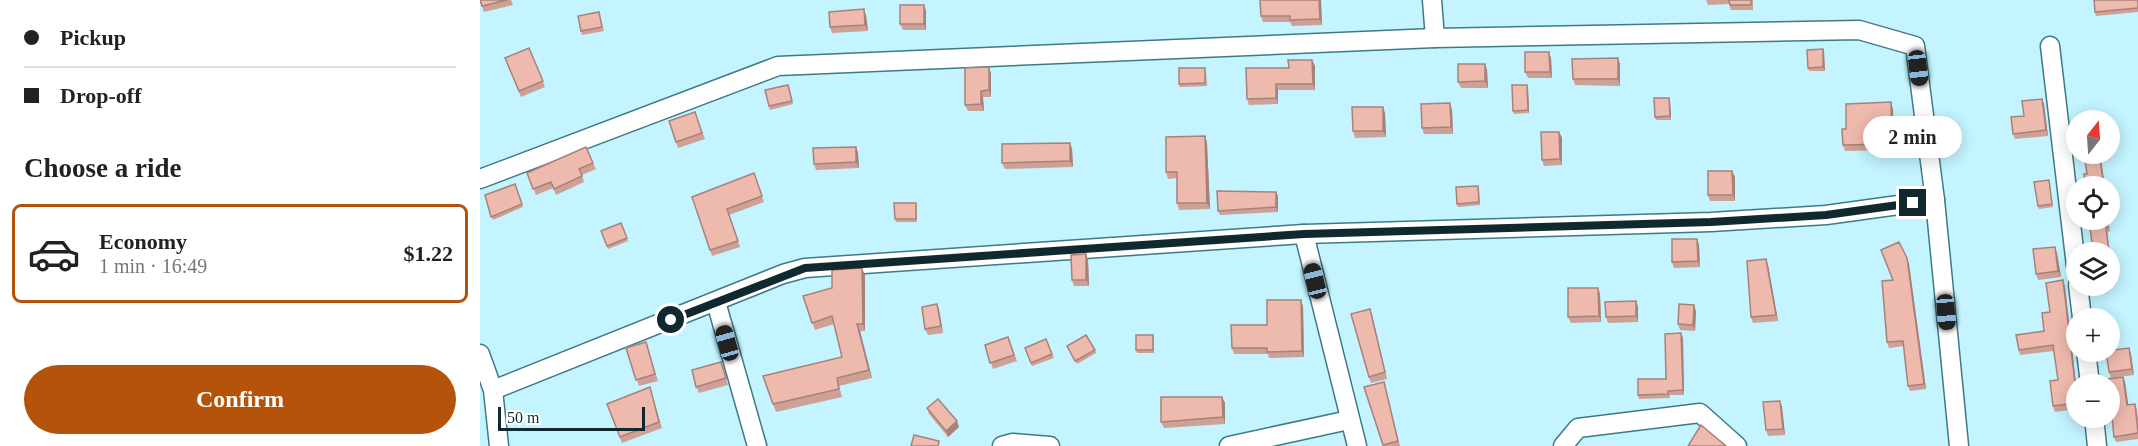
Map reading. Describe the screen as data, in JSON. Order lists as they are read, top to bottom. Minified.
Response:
{"scale_bar":"50 m","north":"top","page":{"banner":["Pickup","Drop-off"],"map_buttons":["+","−"],"bubble":"2 min","heading":"Choose a ride","list":[{"name":"Economy","note":"1 min · 16:49","value":"$1.22"}],"buttons":"Confirm","scale":"50 m"}}
